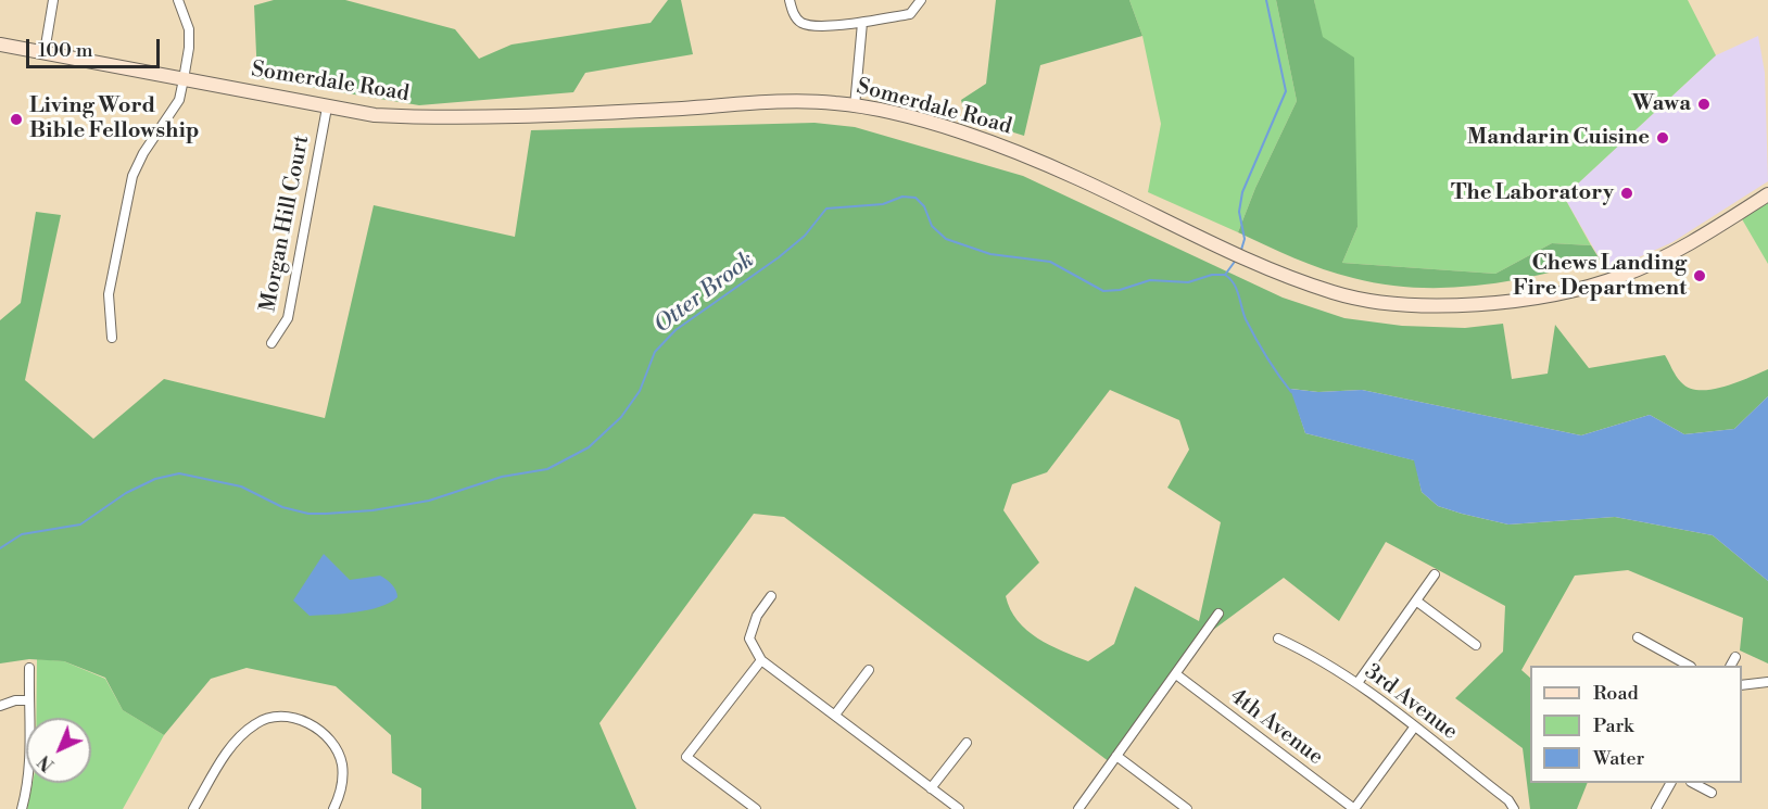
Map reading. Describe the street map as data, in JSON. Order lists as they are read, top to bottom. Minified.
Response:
{"streets":{"main road":["Somerdale Road"],"street":["Morgan Hill Court","3rd Avenue","4th Avenue"]},"crossings":[["Somerdale Road","Morgan Hill Court"]],"water":["Otter Brook"],"places":["Wawa","Living Word Bible Fellowship","Mandarin Cuisine","The Laboratory","Chews Landing Fire Department"],"legend":["Road","Park","Water"],"scale_bar":"100 m","north":"bottom left"}
